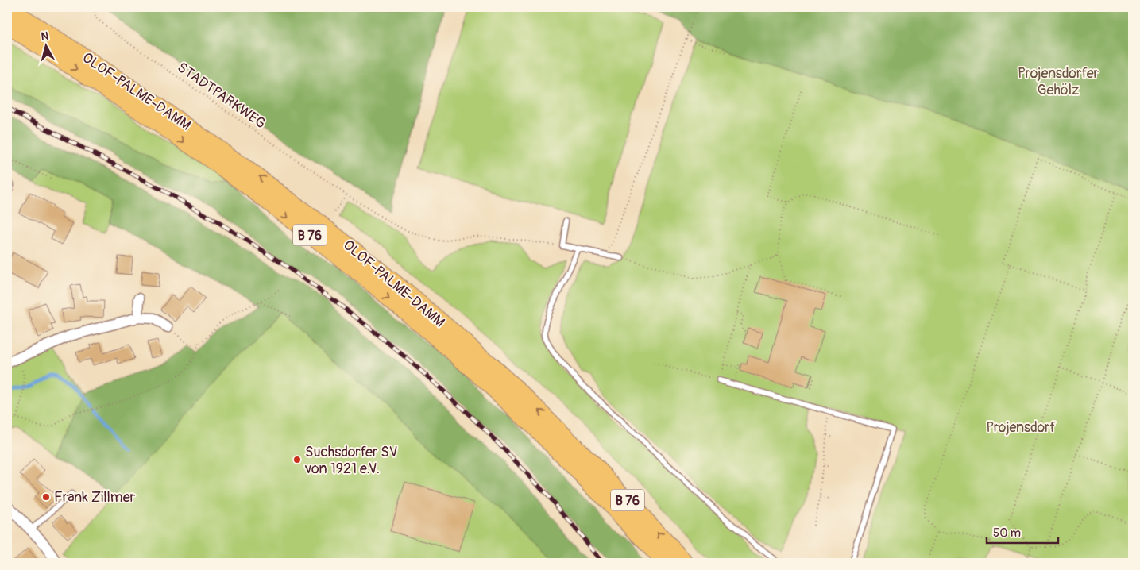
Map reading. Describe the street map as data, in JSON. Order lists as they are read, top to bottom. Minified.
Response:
{"streets":{"highway":["OLOF-PALME-DAMM","B 76"],"path":["STADTPARKWEG"]},"parks":["Projensdorfer Gehölz","Projensdorf"],"places":["Suchsdorfer SV von 1921 e.V.","Frank Zillmer"],"scale_bar":"50 m","north":"top"}
